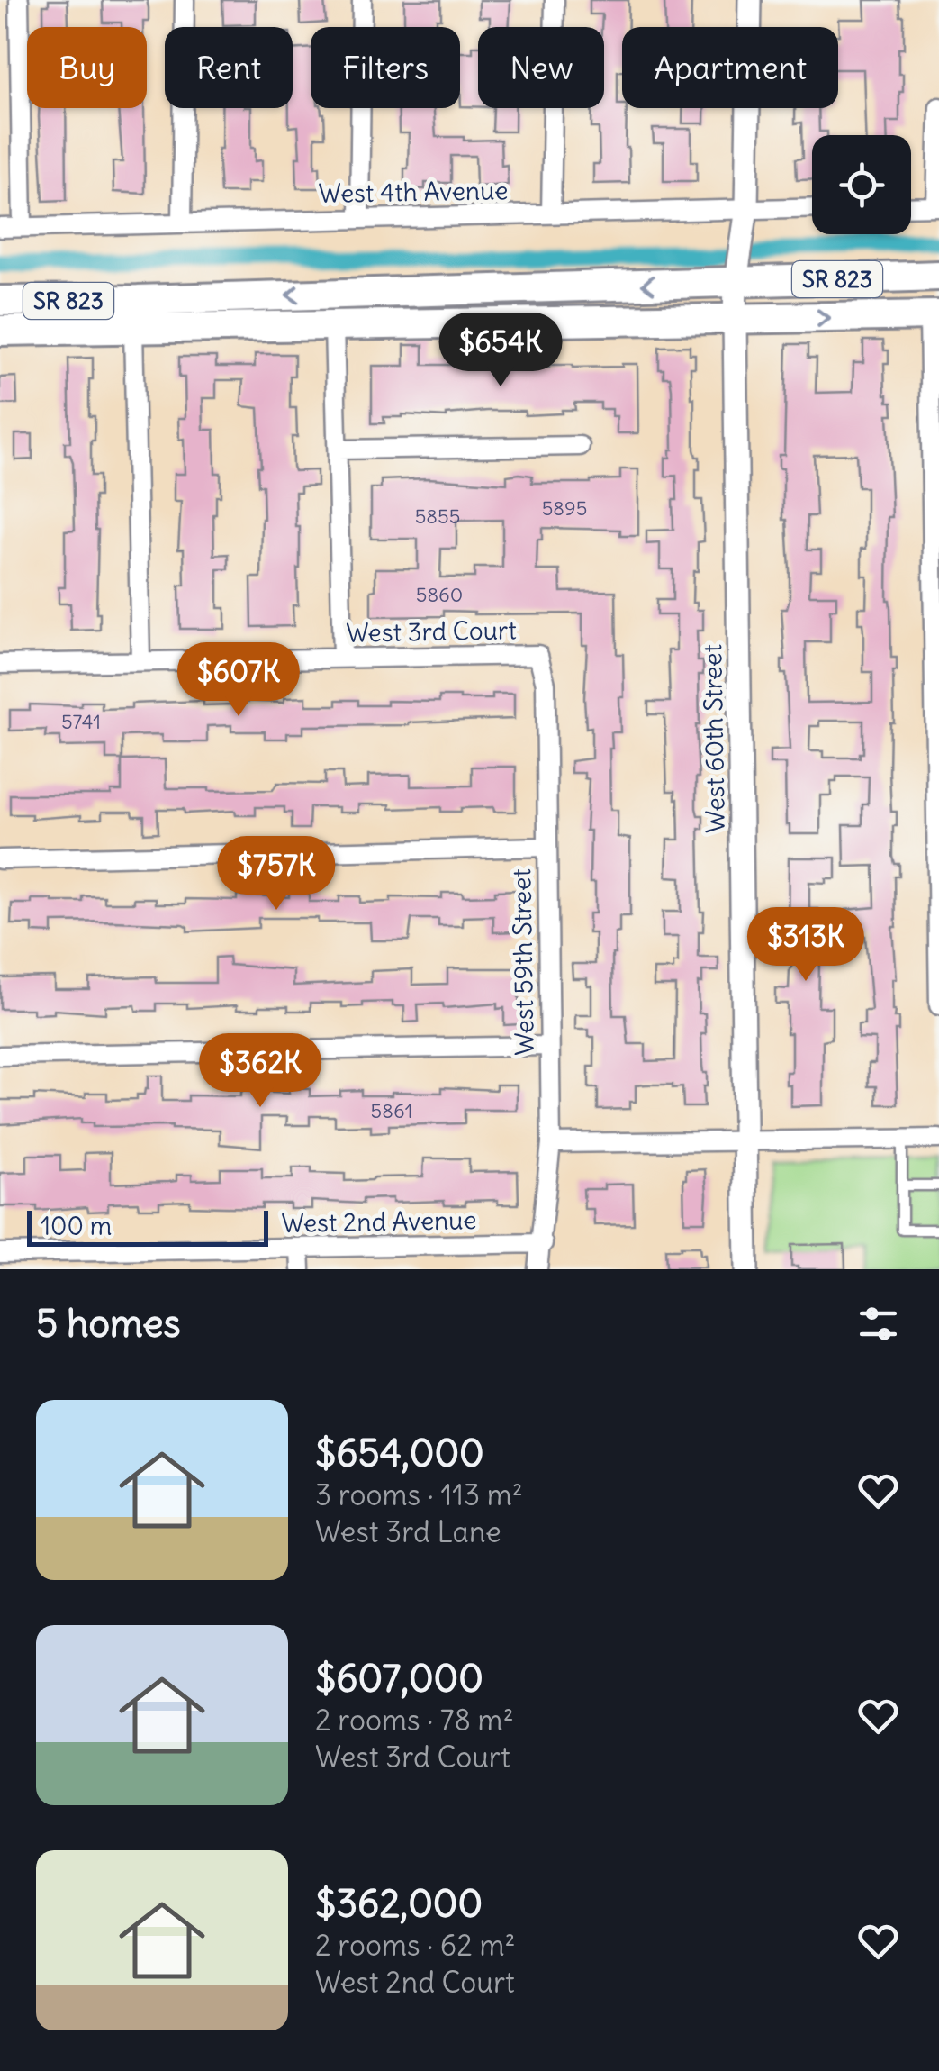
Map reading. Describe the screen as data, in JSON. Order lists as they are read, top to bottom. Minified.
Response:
{"streets":{"main road":["SR 823"],"street":["West 4th Avenue","West 3rd Court","West 60th Street","West 59th Street","West 2nd Avenue"]},"crossings":[["West 4th Avenue","West 60th Street"],["SR 823","West 60th Street"],["West 3rd Court","West 59th Street"],["West 59th Street","West 2nd Avenue"]],"house_numbers":["5895","5855","5860","5741","5861"],"scale_bar":"100 m","page":{"chip":["Buy","Rent","Filters","New","Apartment"],"price":["$654K","$607K","$757K","$313K","$362K"],"scale":"100 m","heading":"5 homes","list":[{"name":"$654,000","note":"3 rooms · 113 m² · West 3rd Lane"},{"name":"$607,000","note":"2 rooms · 78 m² · West 3rd Court"},{"name":"$362,000","note":"2 rooms · 62 m² · West 2nd Court"}]}}
